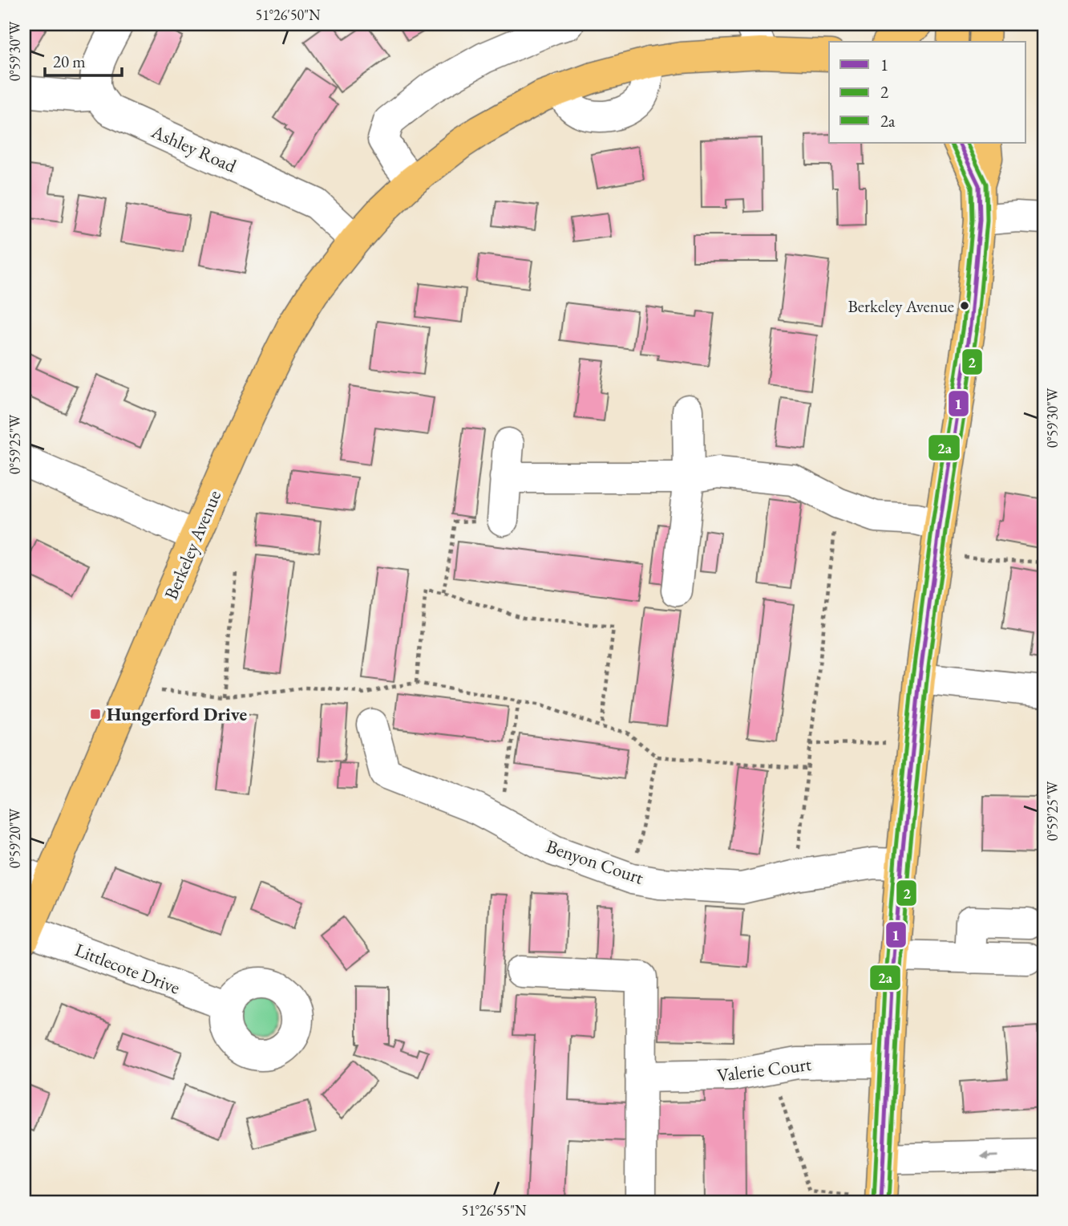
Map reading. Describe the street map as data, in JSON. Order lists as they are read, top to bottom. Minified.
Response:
{"streets":{"main road":["Berkeley Avenue"],"street":["Ashley Road","Benyon Court","Littlecote Drive","Valerie Court"]},"crossings":[["Ashley Road","Berkeley Avenue"],["Berkeley Avenue","Littlecote Drive"]],"places":{"other":["Berkeley Avenue"],"transit":["Hungerford Drive"]},"lines":["transit line 1","transit line 2","transit line 2a"],"legend":["1","2","2a"],"scale_bar":"20 m","coordinates":["51°26'50\"N","0°59'30\"W","0°59'25\"W","0°59'20\"W","51°26'55\"N"]}
